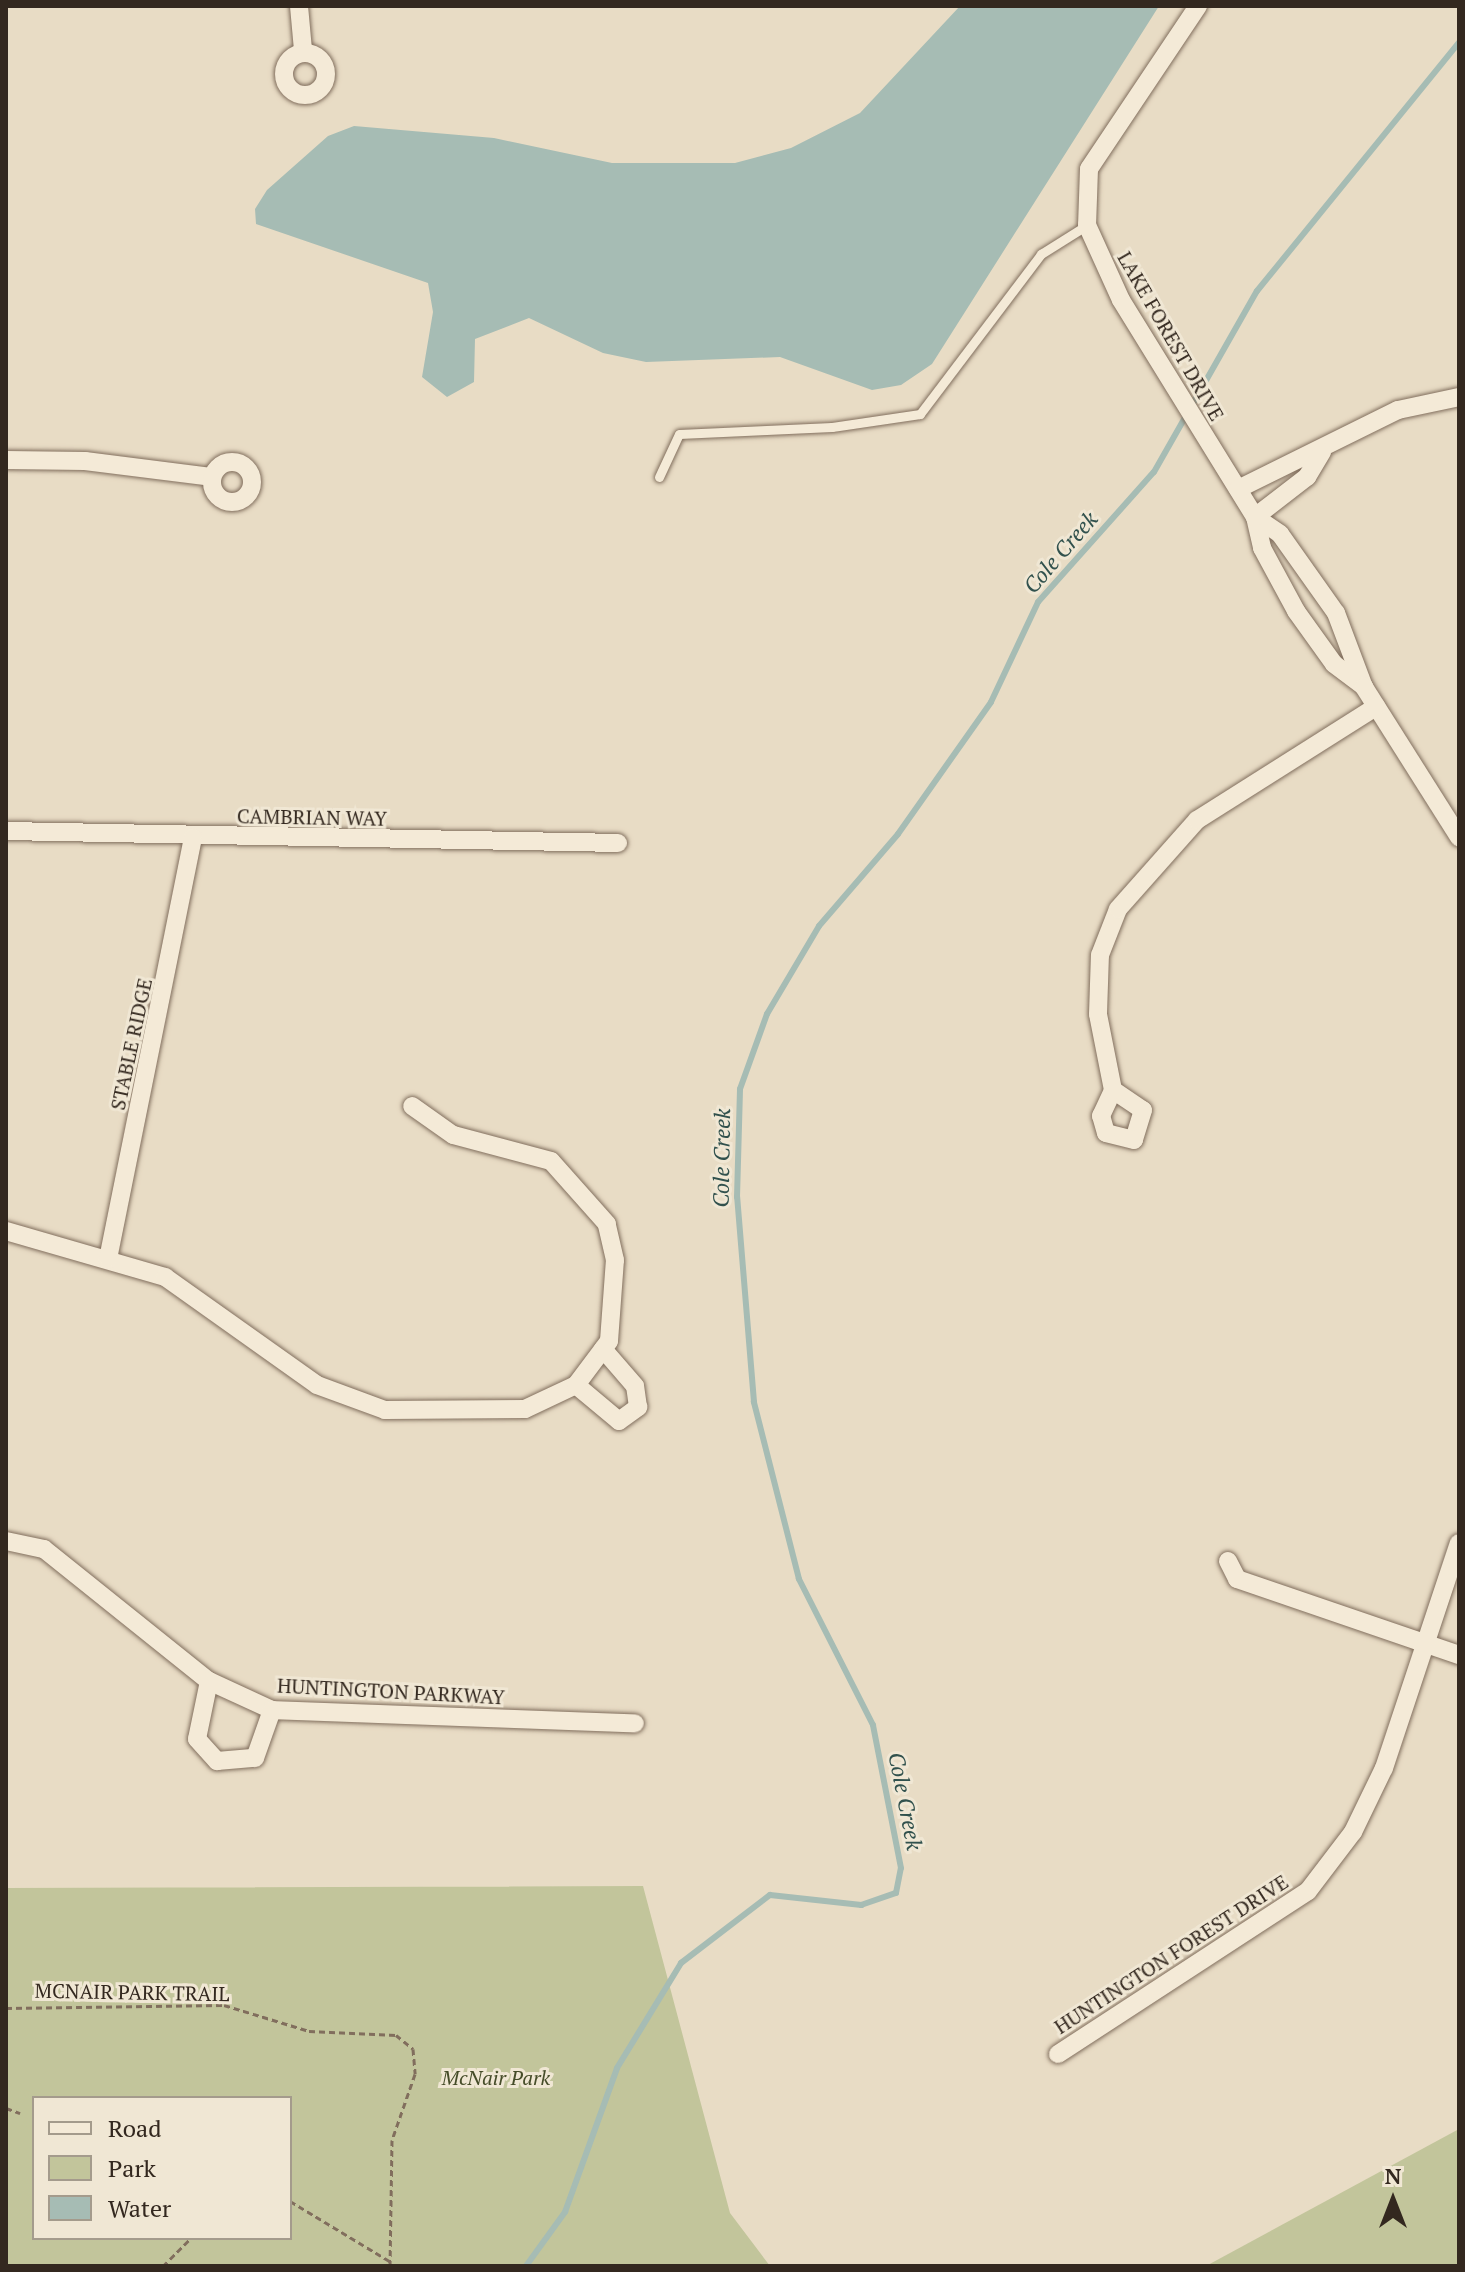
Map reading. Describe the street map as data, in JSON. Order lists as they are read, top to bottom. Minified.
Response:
{"streets":{"street":["LAKE FOREST DRIVE","CAMBRIAN WAY","STABLE RIDGE","HUNTINGTON PARKWAY","HUNTINGTON FOREST DRIVE"],"path":["MCNAIR PARK TRAIL"]},"crossings":[["CAMBRIAN WAY","STABLE RIDGE"]],"water":["Cole Creek"],"parks":["McNair Park"],"legend":["Road","Park","Water"],"north":"top"}
